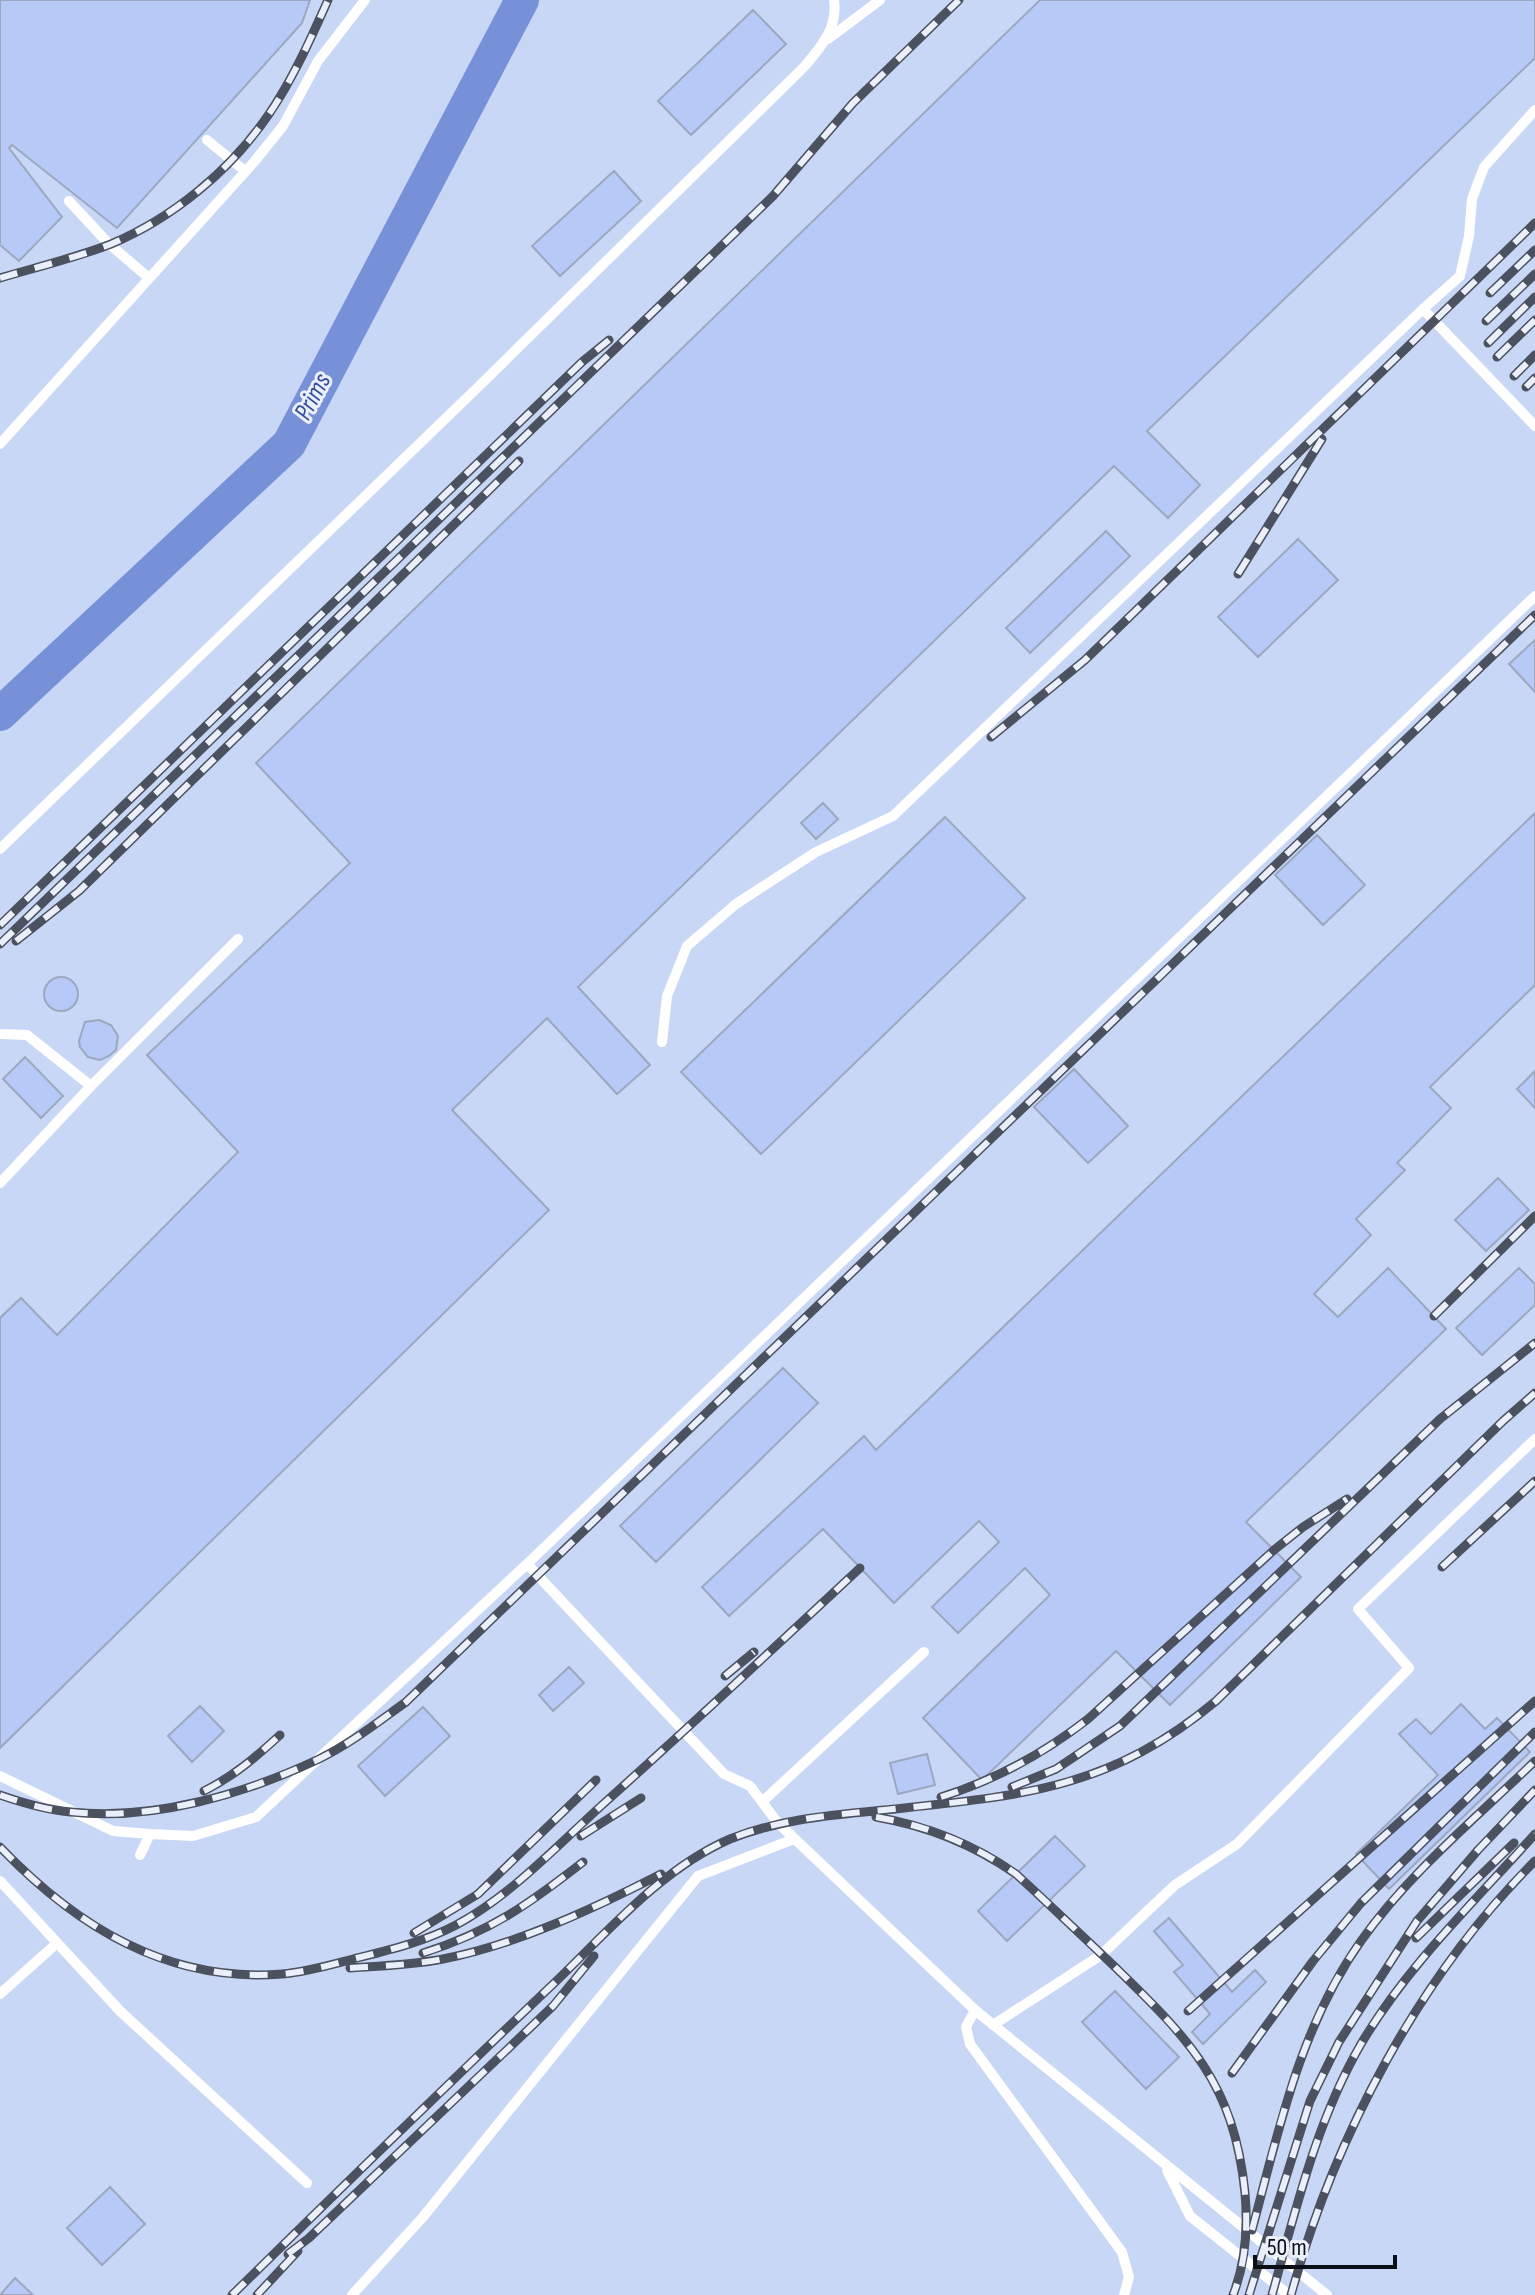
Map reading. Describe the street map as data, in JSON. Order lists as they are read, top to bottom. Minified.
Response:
{"water":["Prims"],"scale_bar":"50 m"}
